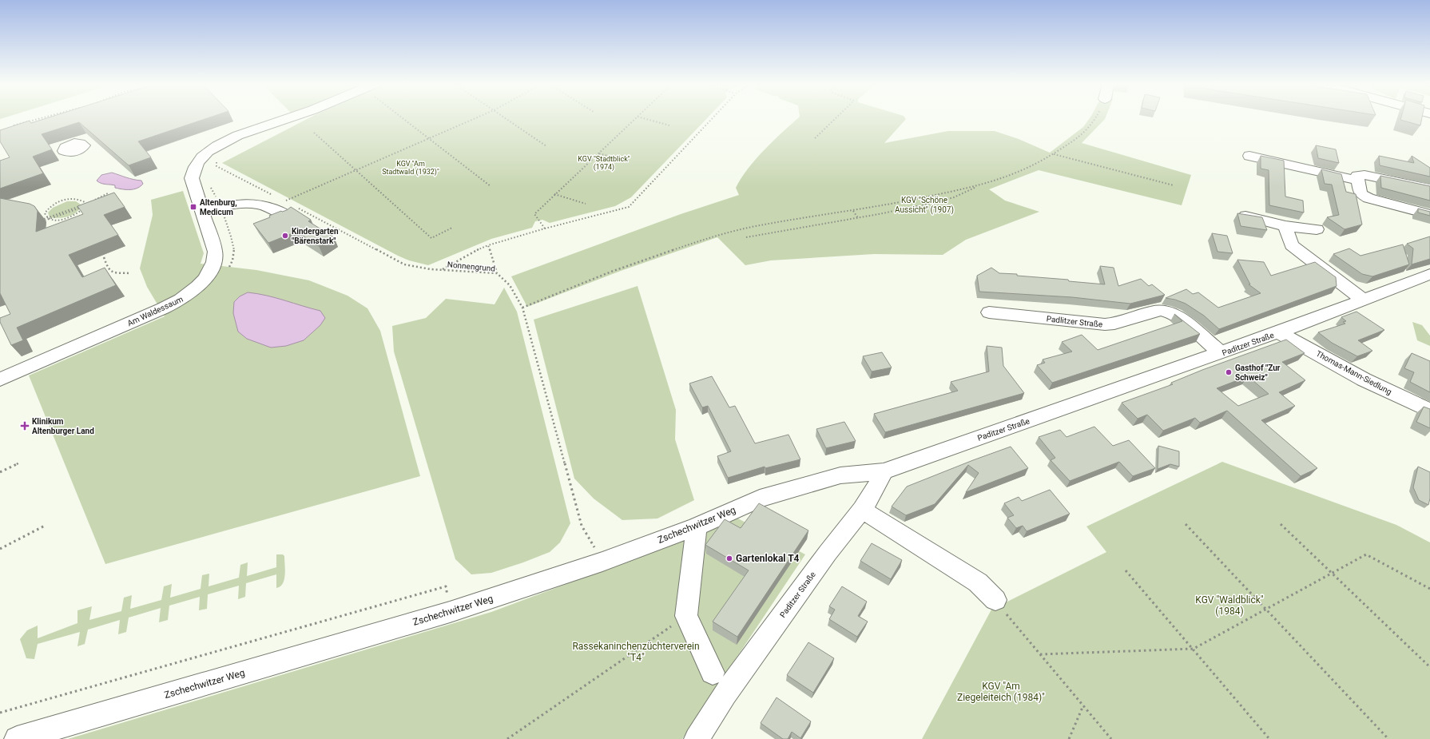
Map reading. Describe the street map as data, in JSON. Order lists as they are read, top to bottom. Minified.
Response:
{"streets":{"street":["Am Waldessaum","Padlitzer Straße","Paditzer Straße","Thomas-Mann-Siedlung","Zschechwitzer Weg"],"path":["Nonnengrund"]},"crossings":[["Nonnengrund","Zschechwitzer Weg"],["Padlitzer Straße","Paditzer Straße"],["Paditzer Straße","Thomas-Mann-Siedlung"],["Paditzer Straße","Zschechwitzer Weg"]],"parks":["KGV \"Stadtblick\" (1974)","KGV \"Am Stadtwald (1932)\"","KGV \"Schöne Aussicht\" (1907)","KGV \"Waldblick\" (1984)","Rassekaninchenzüchterverein \"T4\"","KGV \"Am Ziegeleiteich (1984)\""],"places":{"transit":["Altenburg, Medicum"],"other":["Kindergarten \"Bärenstark\"","Gasthof \"Zur Schweiz\"","Gartenlokal T4"],"health":["Klinikum Altenburger Land"]}}
